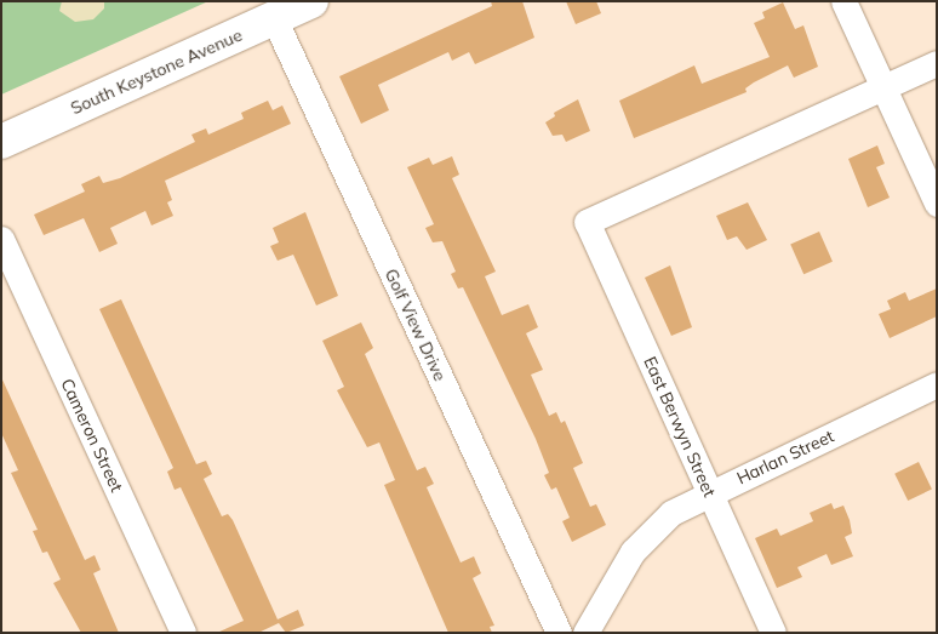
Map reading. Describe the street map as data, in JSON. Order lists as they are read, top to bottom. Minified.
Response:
{"streets":{"main road":["South Keystone Avenue"],"street":["Golf View Drive","East Berwyn Street","Cameron Street","Harlan Street"]},"crossings":[["South Keystone Avenue","Golf View Drive"],["East Berwyn Street","Harlan Street"]]}
